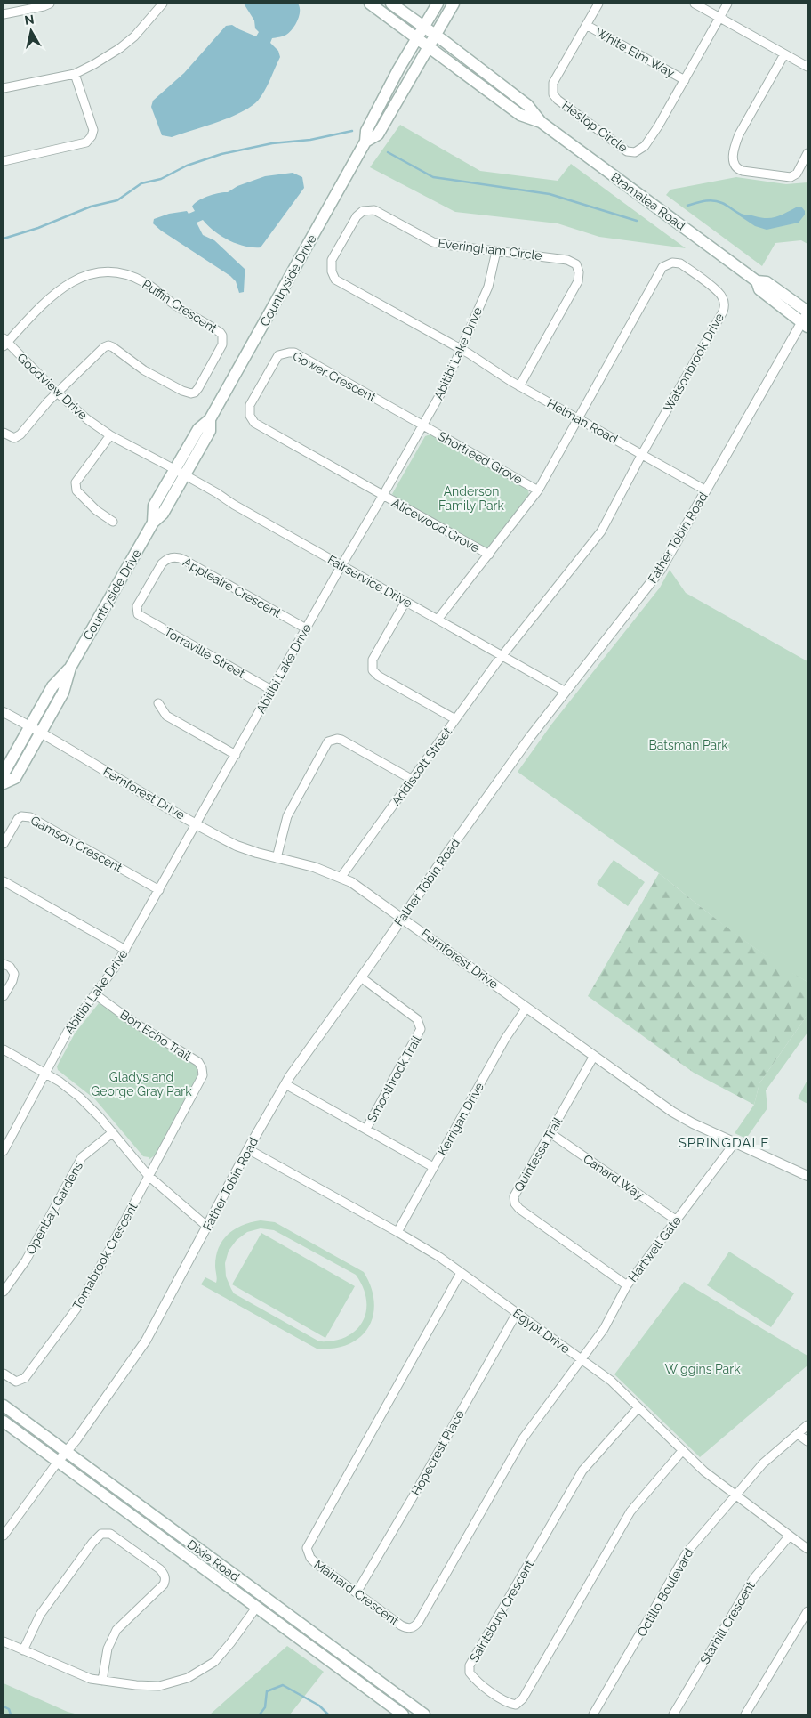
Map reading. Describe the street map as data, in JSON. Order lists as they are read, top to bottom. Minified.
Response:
{"streets":{"main road":["Bramalea Road","Countryside Drive","Dixie Road"],"street":["White Elm Way","Heslop Circle","Everingham Circle","Puffin Crescent","Abitibi Lake Drive","Watsonbrook Drive","Gower Crescent","Goodview Drive","Helman Road","Shortreed Grove","Alicewood Grove","Father Tobin Road","Fairservice Drive","Appleaire Crescent","Torraville Street","Addiscott Street","Fernforest Drive","Gamson Crescent","Bon Echo Trail","Smoothrock Trail","Kerrigan Drive","Quintessa Trail","Canard Way","Openbay Gardens","Hartwell Gate","Tomabrook Crescent","Egypt Drive","Hopecrest Place","Mainard Crescent","Octillo Boulevard","Saintsbury Crescent","Starhill Crescent"]},"crossings":[["White Elm Way","Heslop Circle"],["Bramalea Road","Countryside Drive"],["Bramalea Road","Father Tobin Road"],["Everingham Circle","Abitibi Lake Drive"],["Everingham Circle","Helman Road"],["Countryside Drive","Goodview Drive"],["Countryside Drive","Fairservice Drive"],["Countryside Drive","Fernforest Drive"],["Puffin Crescent","Goodview Drive"],["Abitibi Lake Drive","Gower Crescent"],["Abitibi Lake Drive","Helman Road"],["Abitibi Lake Drive","Shortreed Grove"],["Abitibi Lake Drive","Alicewood Grove"],["Abitibi Lake Drive","Fairservice Drive"],["Abitibi Lake Drive","Appleaire Crescent"],["Abitibi Lake Drive","Torraville Street"],["Abitibi Lake Drive","Fernforest Drive"],["Abitibi Lake Drive","Gamson Crescent"],["Abitibi Lake Drive","Bon Echo Trail"],["Watsonbrook Drive","Helman Road"],["Watsonbrook Drive","Shortreed Grove"],["Watsonbrook Drive","Alicewood Grove"],["Watsonbrook Drive","Fairservice Drive"],["Watsonbrook Drive","Addiscott Street"],["Gower Crescent","Shortreed Grove"],["Gower Crescent","Alicewood Grove"],["Goodview Drive","Fairservice Drive"],["Helman Road","Father Tobin Road"],["Father Tobin Road","Fairservice Drive"],["Father Tobin Road","Fernforest Drive"],["Father Tobin Road","Smoothrock Trail"],["Father Tobin Road","Egypt Drive"],["Father Tobin Road","Dixie Road"],["Fairservice Drive","Addiscott Street"],["Appleaire Crescent","Torraville Street"],["Addiscott Street","Fernforest Drive"],["Fernforest Drive","Kerrigan Drive"],["Fernforest Drive","Quintessa Trail"],["Fernforest Drive","Hartwell Gate"],["Bon Echo Trail","Tomabrook Crescent"],["Kerrigan Drive","Egypt Drive"],["Quintessa Trail","Canard Way"],["Quintessa Trail","Hartwell Gate"],["Canard Way","Hartwell Gate"],["Hartwell Gate","Egypt Drive"],["Hartwell Gate","Mainard Crescent"],["Egypt Drive","Hopecrest Place"],["Egypt Drive","Mainard Crescent"],["Egypt Drive","Octillo Boulevard"],["Egypt Drive","Saintsbury Crescent"],["Egypt Drive","Starhill Crescent"],["Hopecrest Place","Mainard Crescent"]],"districts":["SPRINGDALE"],"parks":["Anderson Family Park","Batsman Park","Gladys and George Gray Park","Wiggins Park"],"north":"top"}
